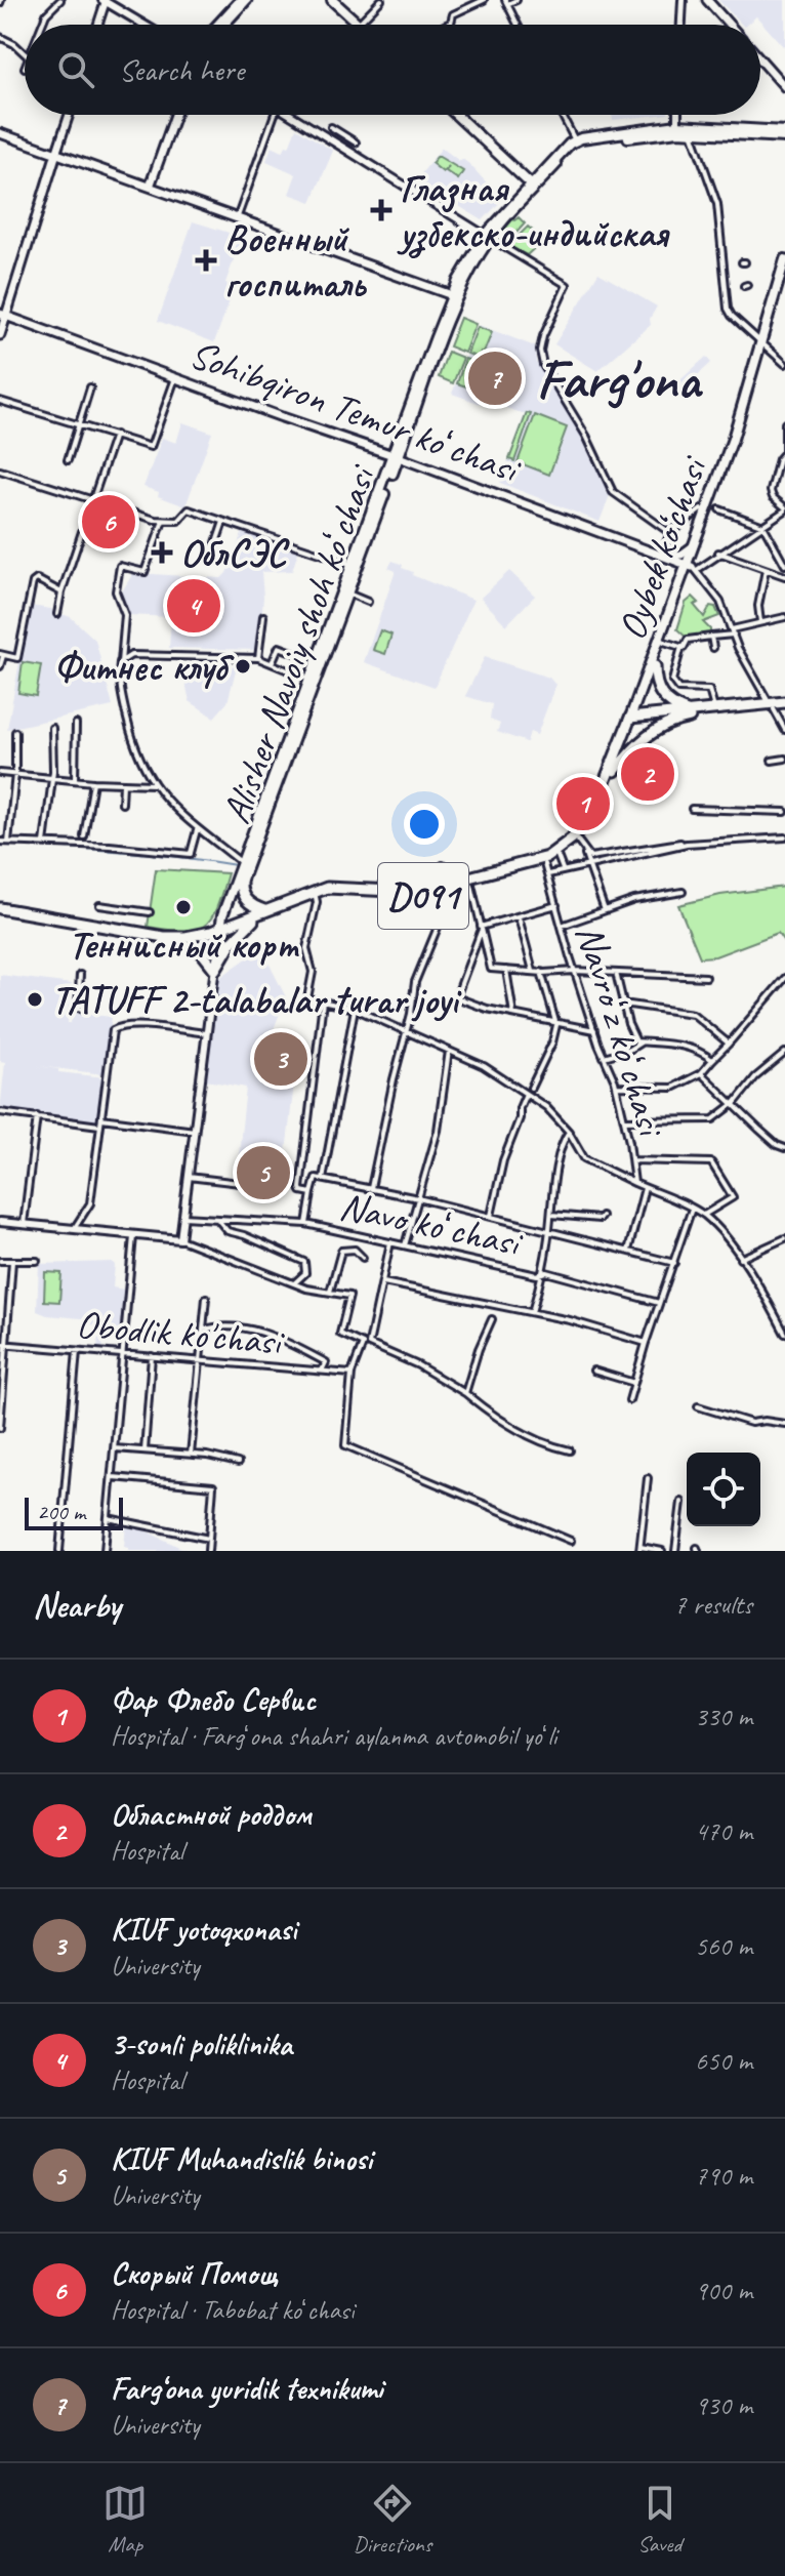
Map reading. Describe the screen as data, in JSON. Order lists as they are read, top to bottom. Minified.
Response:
{"streets":{"highway":["D091"],"main road":["Sohibqiron Temur koʻchasi","Oybek ko‘chasi","Alisher Navoiy shoh koʻchasi"],"street":["Navroʻz koʻchasi","Navo koʻchasi","Obodlik ko'chasi"]},"crossings":[["Sohibqiron Temur koʻchasi","Oybek ko‘chasi"],["Sohibqiron Temur koʻchasi","Alisher Navoiy shoh koʻchasi"],["Oybek ko‘chasi","D091"],["Alisher Navoiy shoh koʻchasi","D091"],["Alisher Navoiy shoh koʻchasi","Navo koʻchasi"],["D091","Navroʻz koʻchasi"]],"districts":["Farg'ona"],"places":{"health":["Глазная узбекско-индийская","Военный госпиталь","ОблСЭС"],"other":["Фитнес клуб","Теннисный корт","TATUFF 2-talabalar turar joyi"]},"scale_bar":"200 m","page":{"search":"Search here","pins":["7","6","4","2","1","3","5"],"scale":"200 m","heading":["Nearby","7 results"],"list":[{"mark":"1","name":"Фар Флебо Сервис","note":"Hospital · Fargʻona shahri aylanma avtomobil yoʻli","value":"330 m"},{"mark":"2","name":"Областной роддом","note":"Hospital","value":"470 m"},{"mark":"3","name":"KIUF yotoqxonasi","note":"University","value":"560 m"},{"mark":"4","name":"3-sonli poliklinika","note":"Hospital","value":"650 m"},{"mark":"5","name":"KIUF Muhandislik binosi","note":"University","value":"790 m"},{"mark":"6","name":"Скорый Помощ","note":"Hospital · Tabobat koʻchasi","value":"900 m"},{"mark":"7","name":"Farg‘ona yuridik texnikumi","note":"University","value":"930 m"}],"nav":["Map","Directions","Saved"]}}
